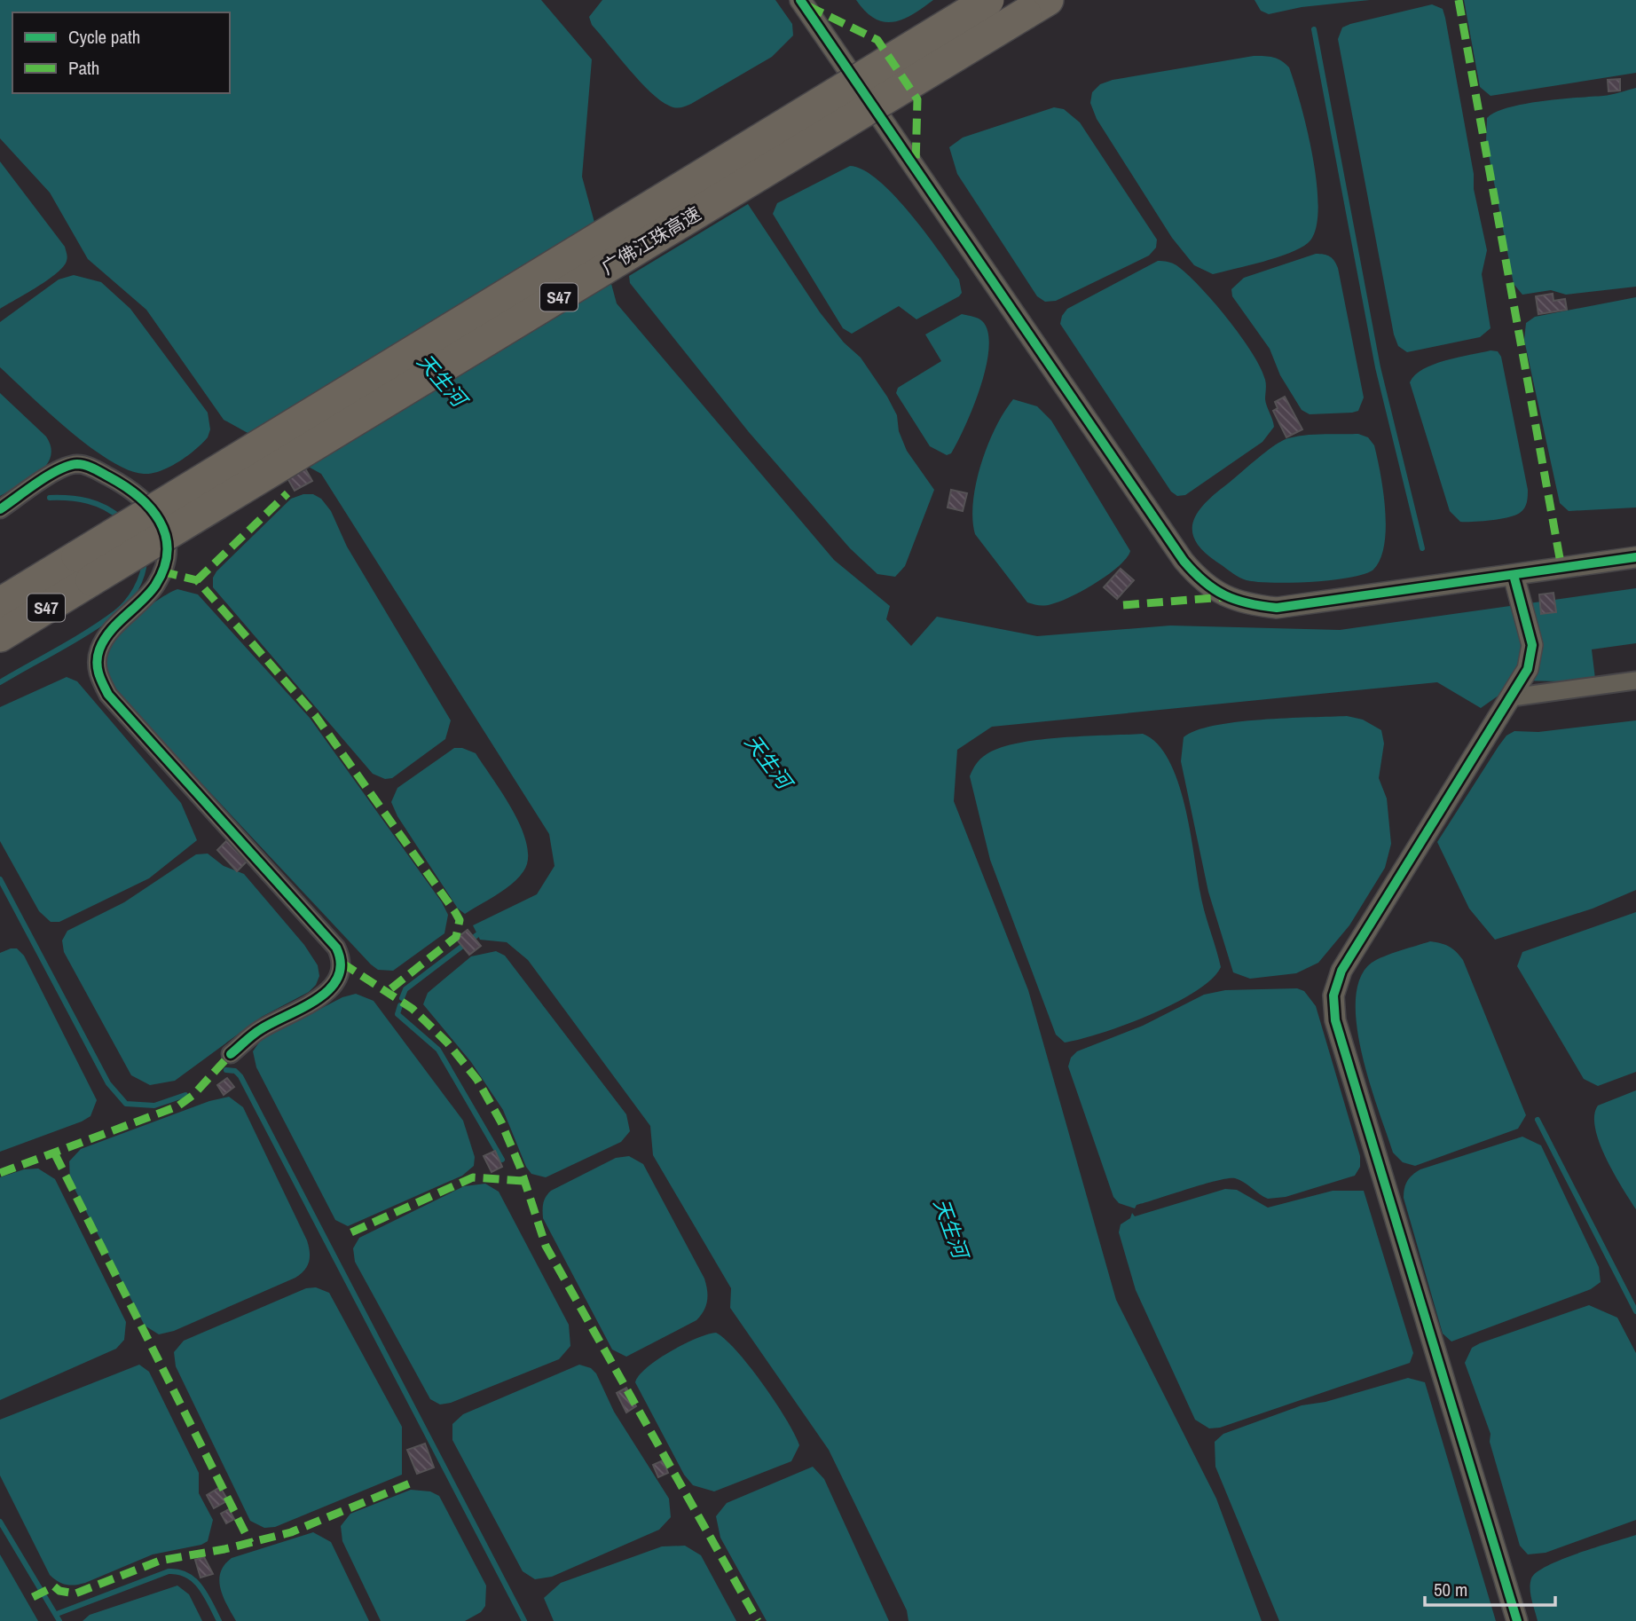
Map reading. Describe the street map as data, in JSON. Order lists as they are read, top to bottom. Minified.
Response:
{"streets":{"highway":["广佛江珠高速","S47"]},"water":["天生河"],"legend":["Cycle path","Path"],"scale_bar":"50 m"}
